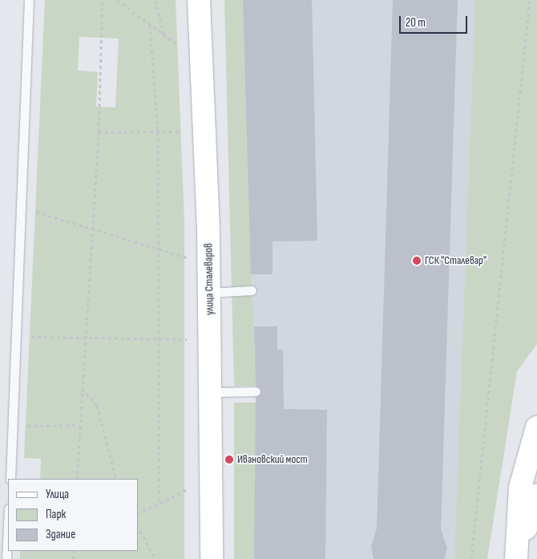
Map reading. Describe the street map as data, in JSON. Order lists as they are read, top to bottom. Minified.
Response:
{"streets":{"main road":["улица Сталеваров"]},"places":["ГСК \"Сталевар\"","Ивановский мост"],"legend":["Улица","Парк","Здание"],"scale_bar":"20 m"}
